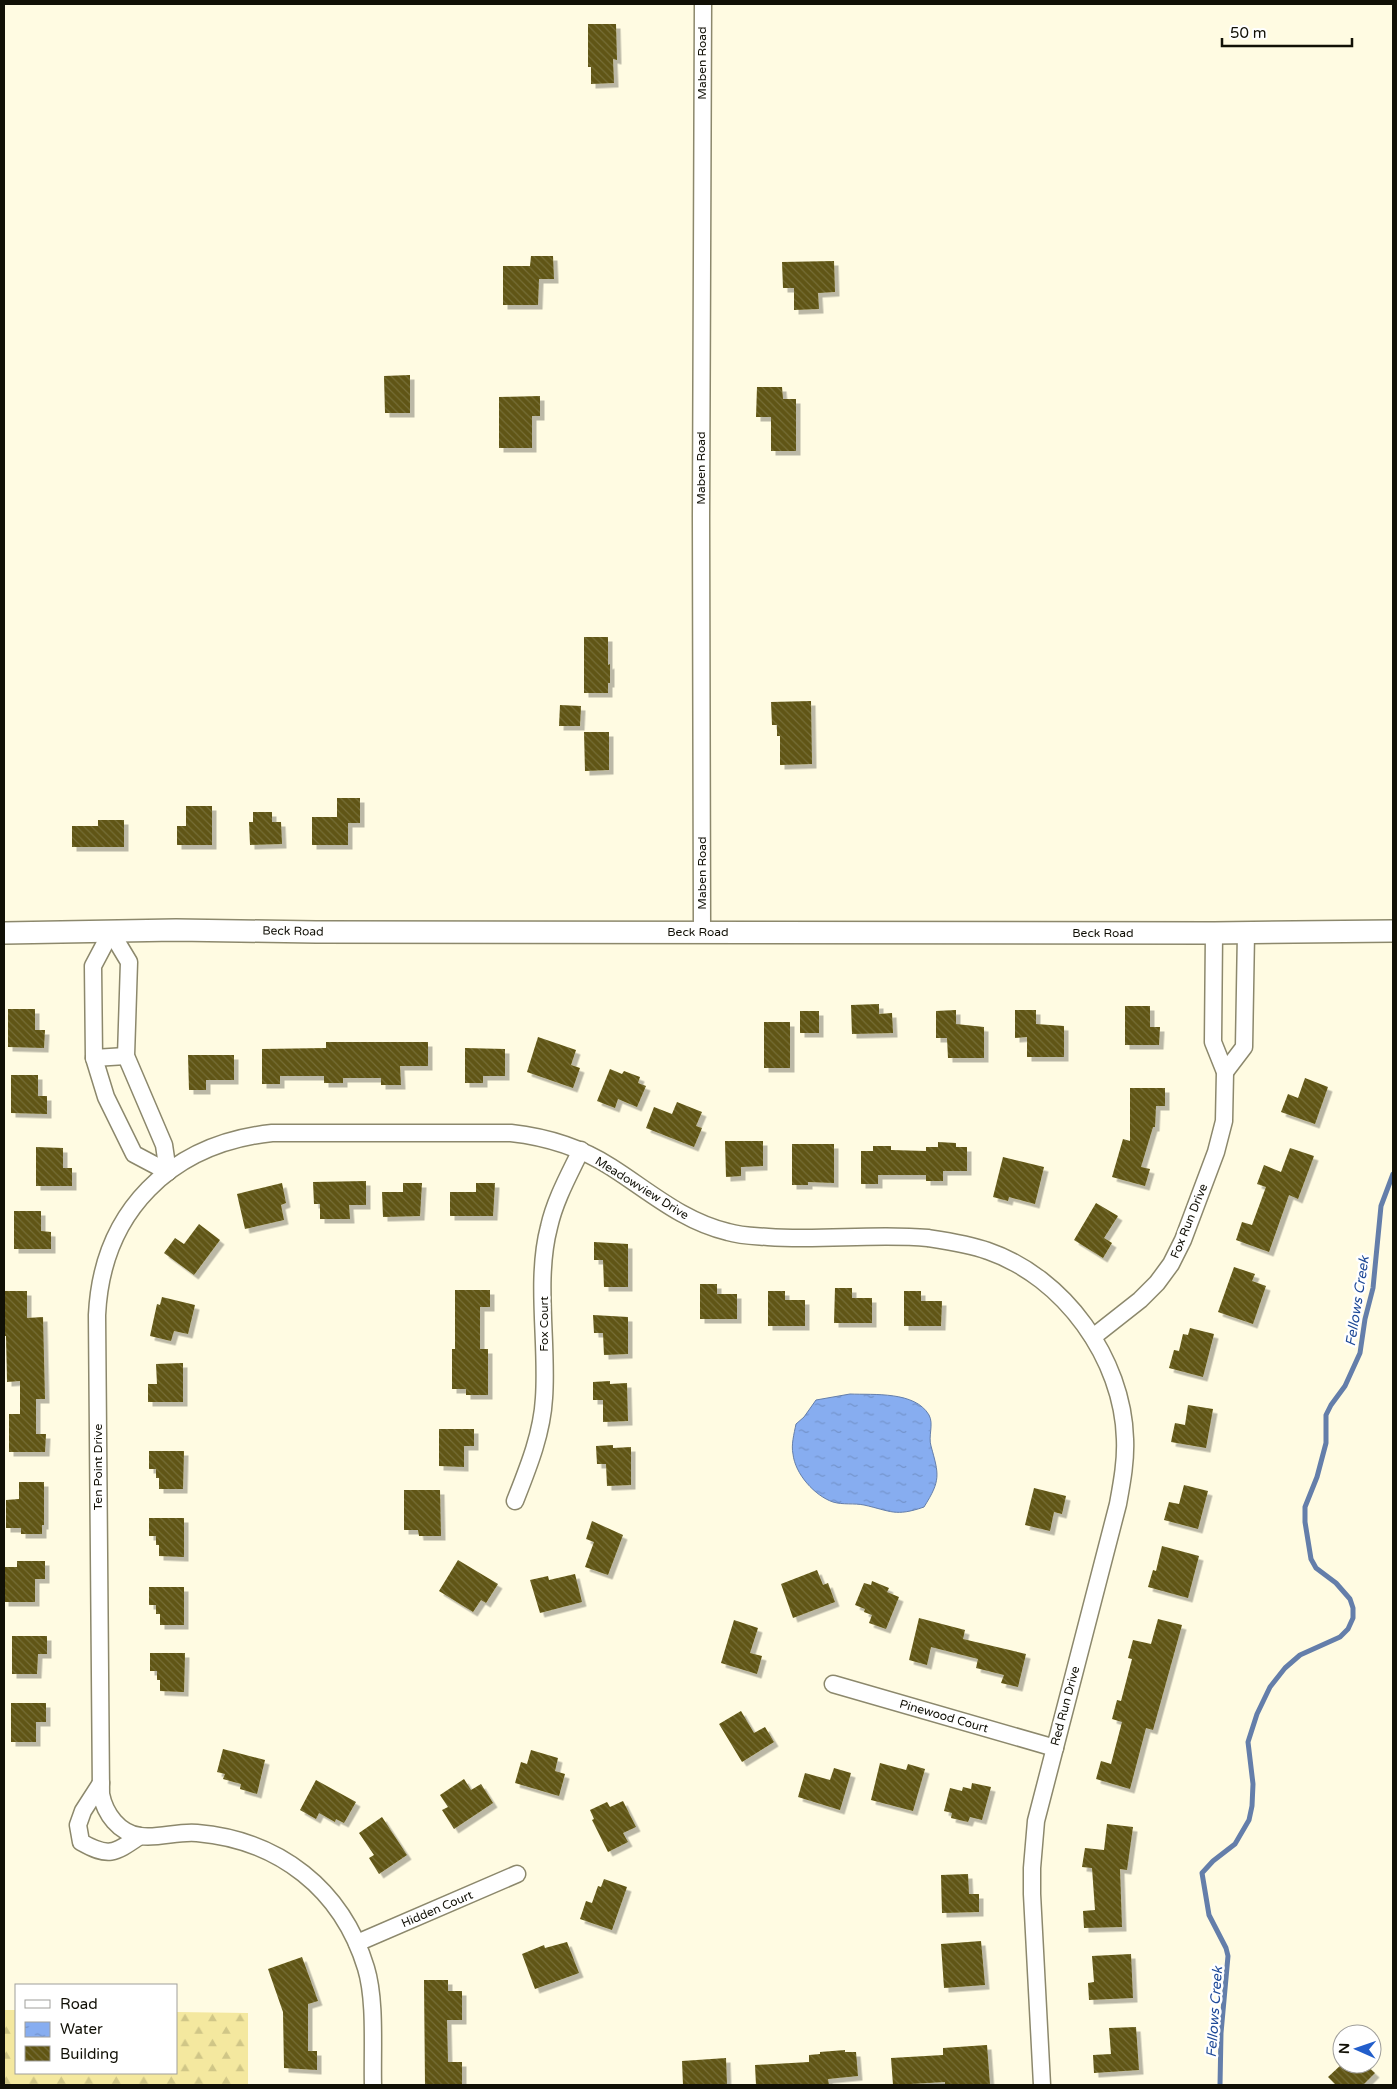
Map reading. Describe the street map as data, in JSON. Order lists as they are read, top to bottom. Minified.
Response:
{"streets":{"main road":["Beck Road"],"street":["Maben Road","Meadowview Drive","Fox Run Drive","Fox Court","Ten Point Drive","Red Run Drive","Pinewood Court","Hidden Court"]},"crossings":[["Maben Road","Beck Road"],["Beck Road","Fox Run Drive"],["Meadowview Drive","Fox Run Drive"],["Meadowview Drive","Fox Court"],["Meadowview Drive","Ten Point Drive"],["Meadowview Drive","Red Run Drive"],["Fox Run Drive","Red Run Drive"],["Red Run Drive","Pinewood Court"]],"water":["Fellows Creek"],"legend":["Road","Water","Building"],"scale_bar":"50 m","north":"left"}
